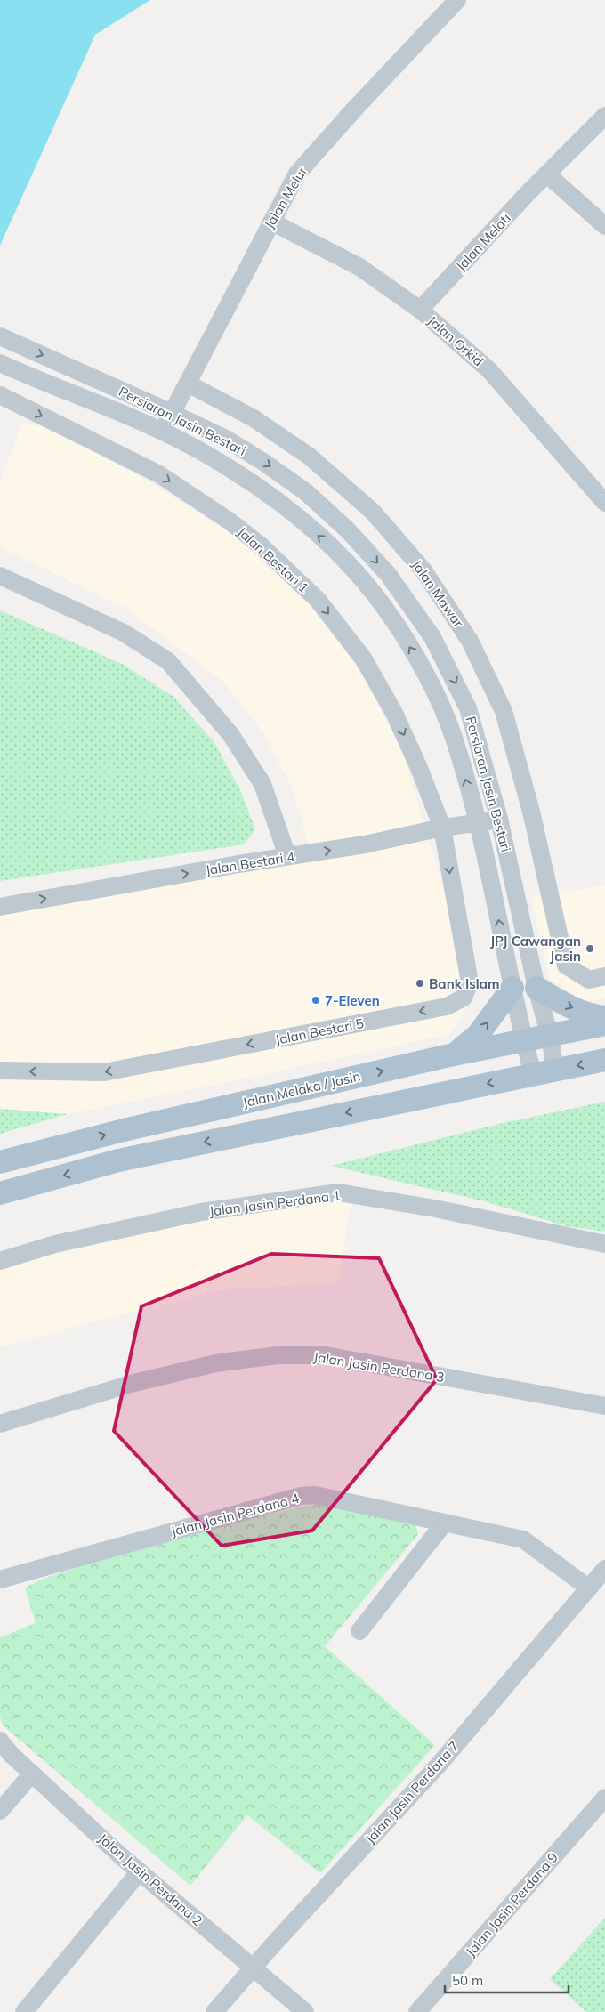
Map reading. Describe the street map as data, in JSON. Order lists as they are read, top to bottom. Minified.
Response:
{"streets":{"main road":["Jalan Melaka / Jasin"],"street":["Jalan Melur","Jalan Melati","Jalan Orkid","Persiaran Jasin Bestari","Jalan Bestari 1","Jalan Mawar","Jalan Bestari 4","Jalan Bestari 5","Jalan Jasin Perdana 1","Jalan Jasin Perdana 3","Jalan Jasin Perdana 4","Jalan Jasin Perdana 7","Jalan Jasin Perdana 2","Jalan Jasin Perdana 9"]},"crossings":[["Jalan Melur","Jalan Orkid"],["Jalan Melur","Persiaran Jasin Bestari"],["Jalan Melur","Jalan Mawar"],["Jalan Melati","Jalan Orkid"],["Persiaran Jasin Bestari","Jalan Bestari 4"],["Persiaran Jasin Bestari","Jalan Melaka / Jasin"],["Jalan Bestari 1","Jalan Bestari 4"],["Jalan Bestari 1","Jalan Bestari 5"],["Jalan Bestari 4","Jalan Bestari 5"],["Jalan Jasin Perdana 4","Jalan Jasin Perdana 7"],["Jalan Jasin Perdana 7","Jalan Jasin Perdana 2"]],"one_way":["Jalan Bestari 4"],"places":["JPJ Cawangan Jasin","Bank Islam","7-Eleven"],"scale_bar":"50 m"}
